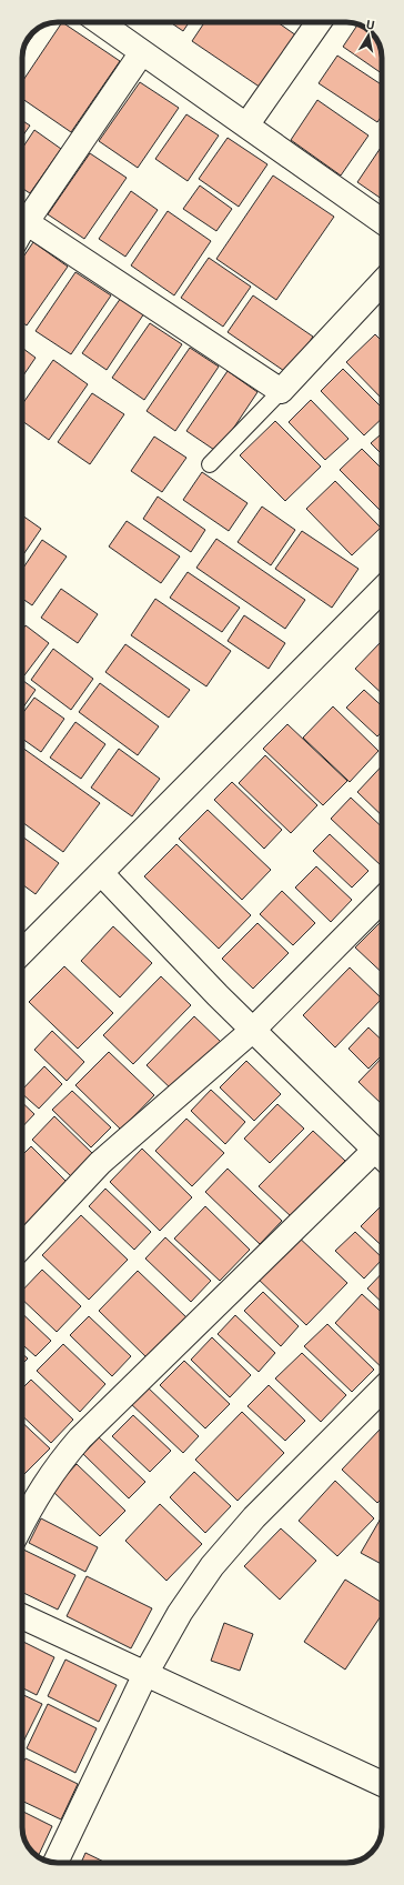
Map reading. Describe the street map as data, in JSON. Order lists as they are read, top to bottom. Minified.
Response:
{"north":"top"}
